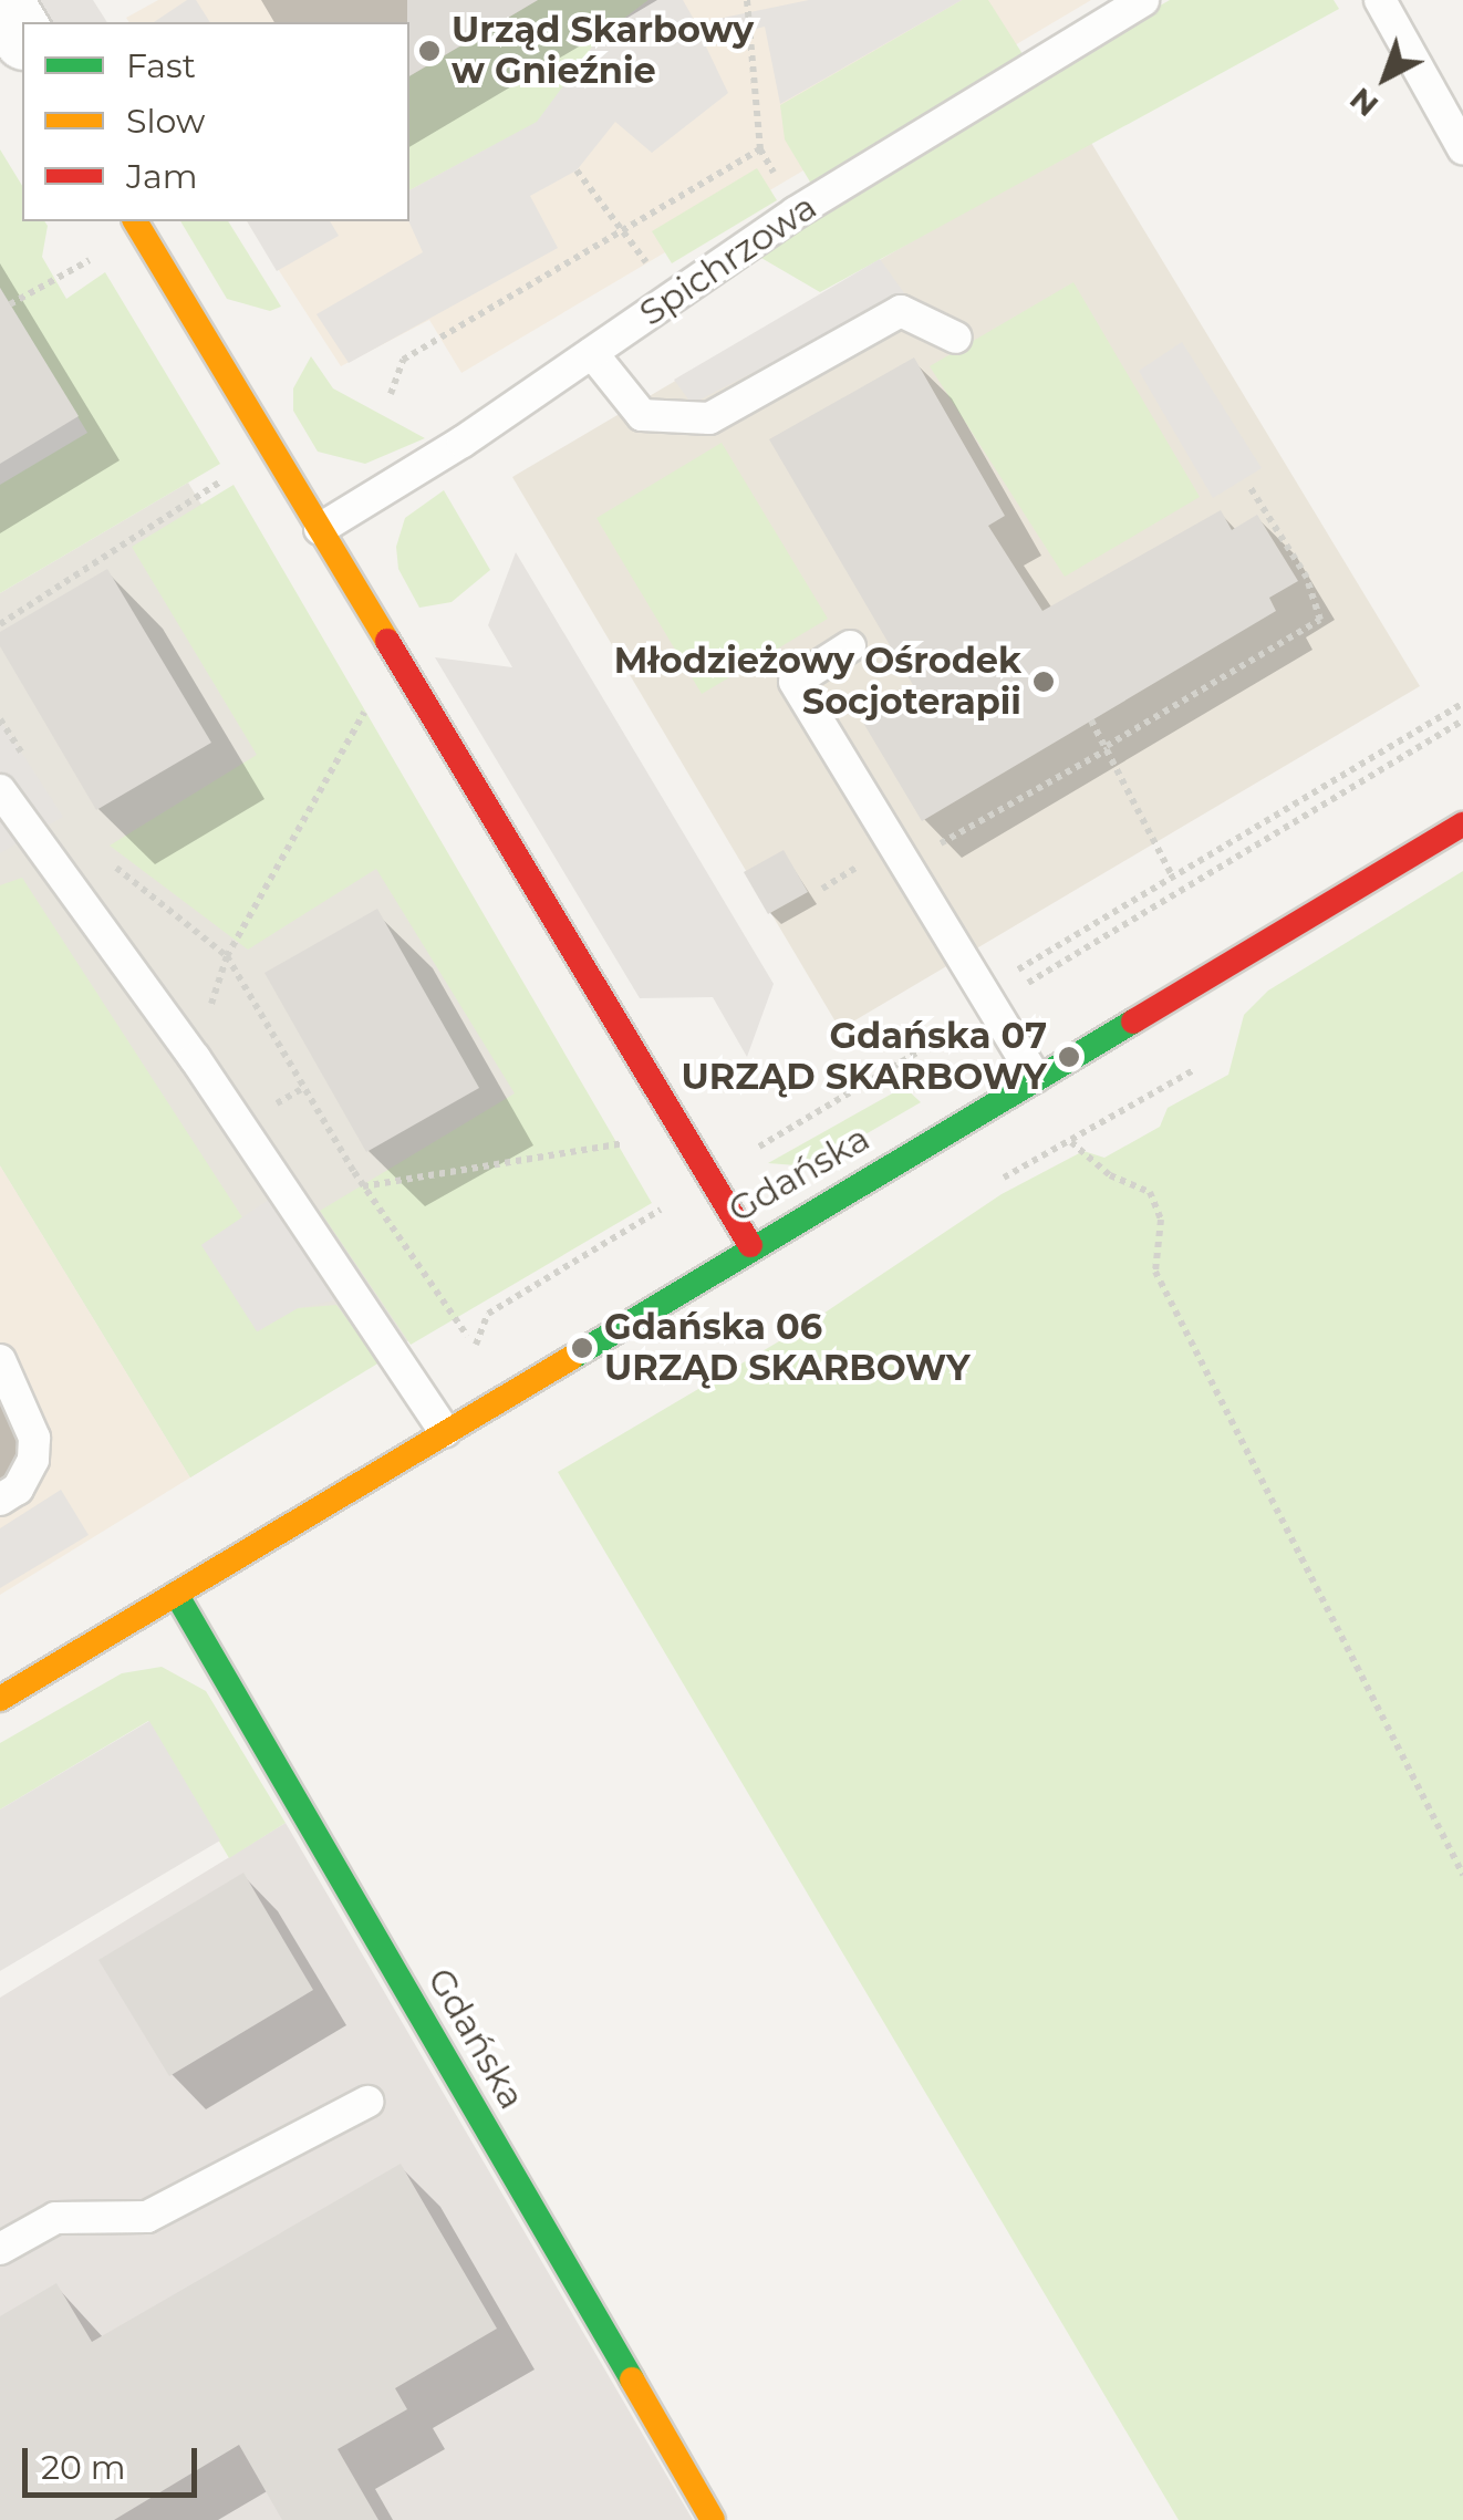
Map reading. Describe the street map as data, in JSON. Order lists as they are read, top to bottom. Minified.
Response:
{"streets":{"street":["Gdańska"],"lane":["Spichrzowa"]},"places":["Urząd Skarbowy w Gnieźnie","Młodzieżowy Ośrodek Socjoterapii","Gdańska 07 URZĄD SKARBOWY","Gdańska 06 URZĄD SKARBOWY"],"legend":["Fast","Slow","Jam"],"scale_bar":"20 m","north":"bottom left"}
